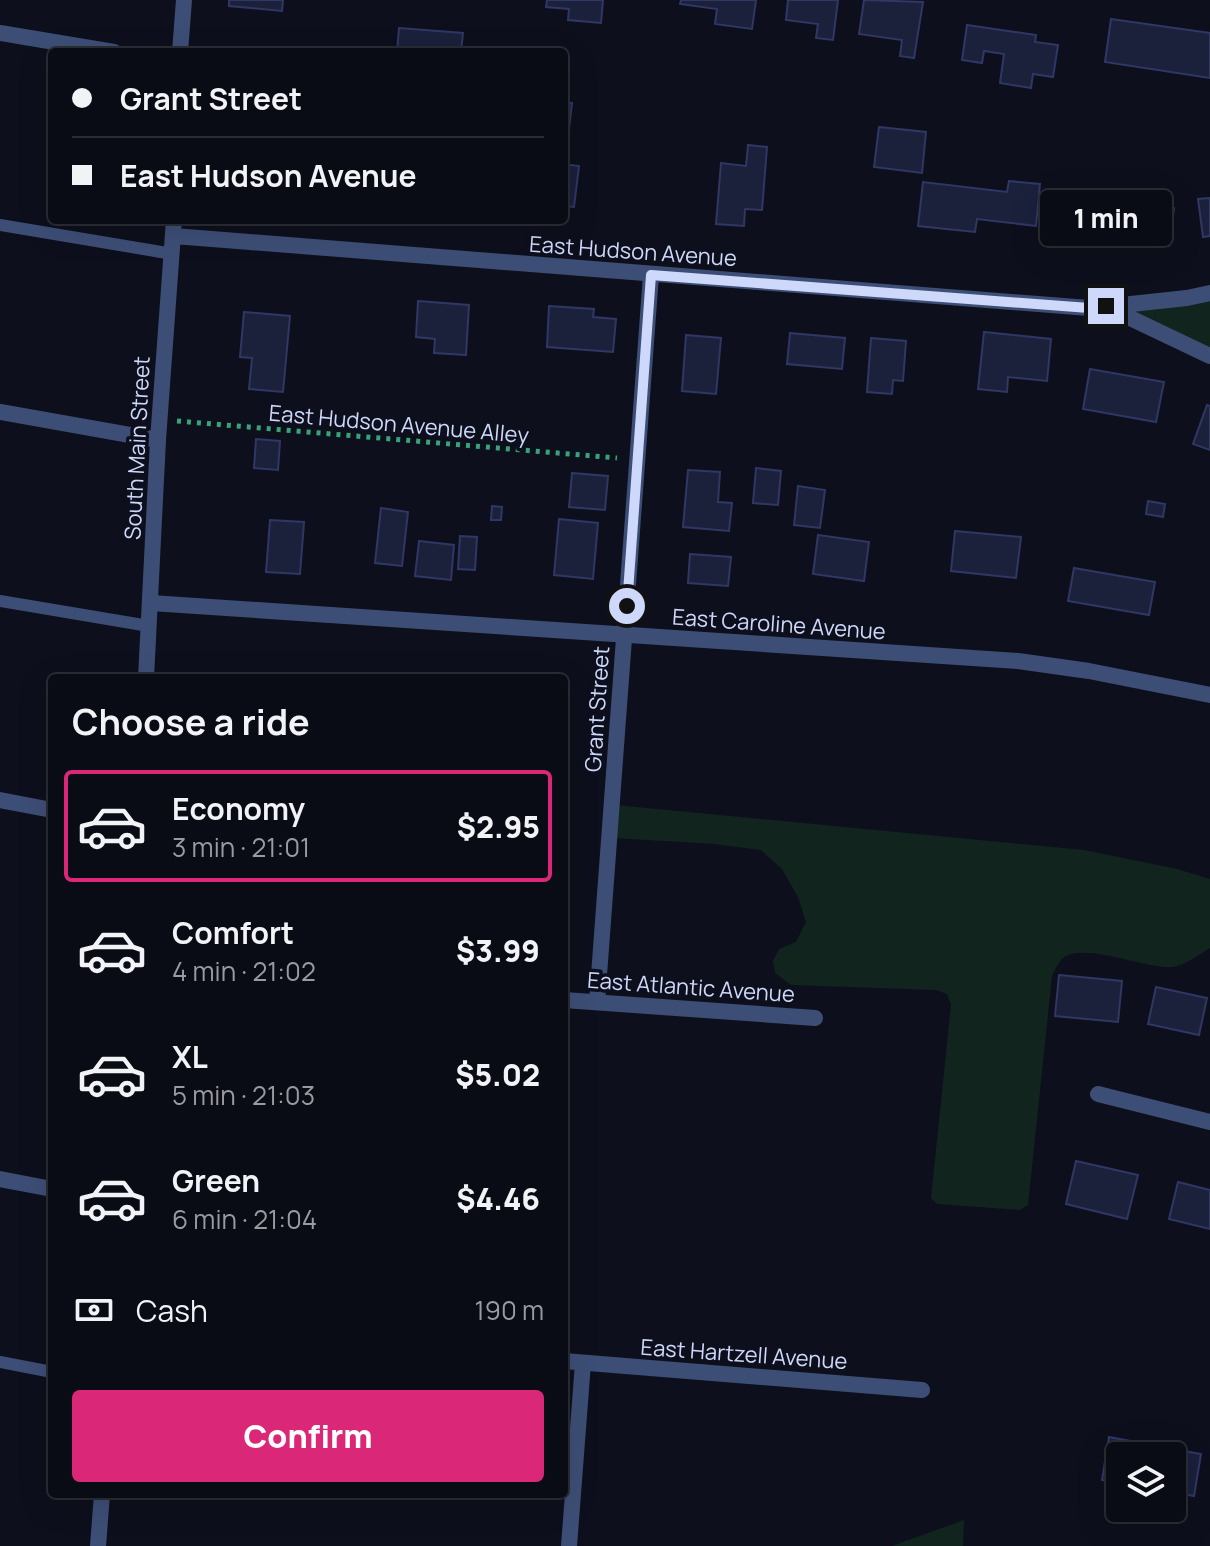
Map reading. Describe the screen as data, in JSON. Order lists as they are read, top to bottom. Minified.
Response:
{"streets":{"street":["East Hudson Avenue","South Main Street","East Caroline Avenue","Grant Street","East Atlantic Avenue","East Hartzell Avenue"],"path":["East Hudson Avenue Alley"]},"crossings":[["East Hudson Avenue","South Main Street"],["East Hudson Avenue","Grant Street"],["East Hudson Avenue Alley","South Main Street"],["East Hudson Avenue Alley","Grant Street"],["South Main Street","East Caroline Avenue"],["East Caroline Avenue","Grant Street"],["Grant Street","East Atlantic Avenue"]],"page":{"banner":["Grant Street","East Hudson Avenue"],"bubble":"1 min","heading":"Choose a ride","list":[{"name":"Economy","note":"3 min · 21:01","value":"$2.95"},{"name":"Comfort","note":"4 min · 21:02","value":"$3.99"},{"name":"XL","note":"5 min · 21:03","value":"$5.02"},{"name":"Green","note":"6 min · 21:04","value":"$4.46"}],"pay":["Cash","190 m"],"buttons":"Confirm"}}
